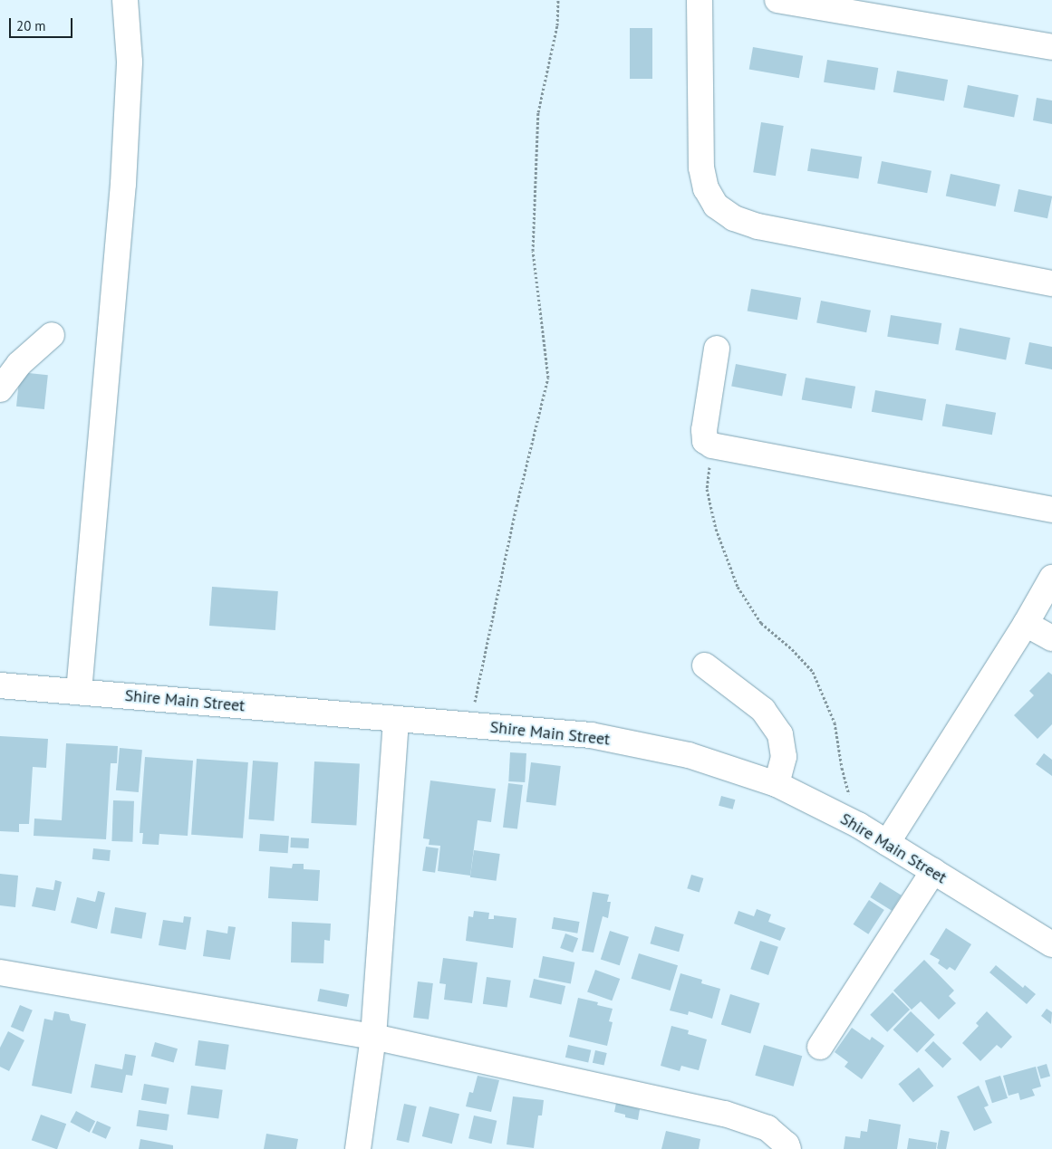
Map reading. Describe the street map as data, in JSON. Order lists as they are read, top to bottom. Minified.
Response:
{"streets":{"street":["Shire Main Street"]},"scale_bar":"20 m"}
